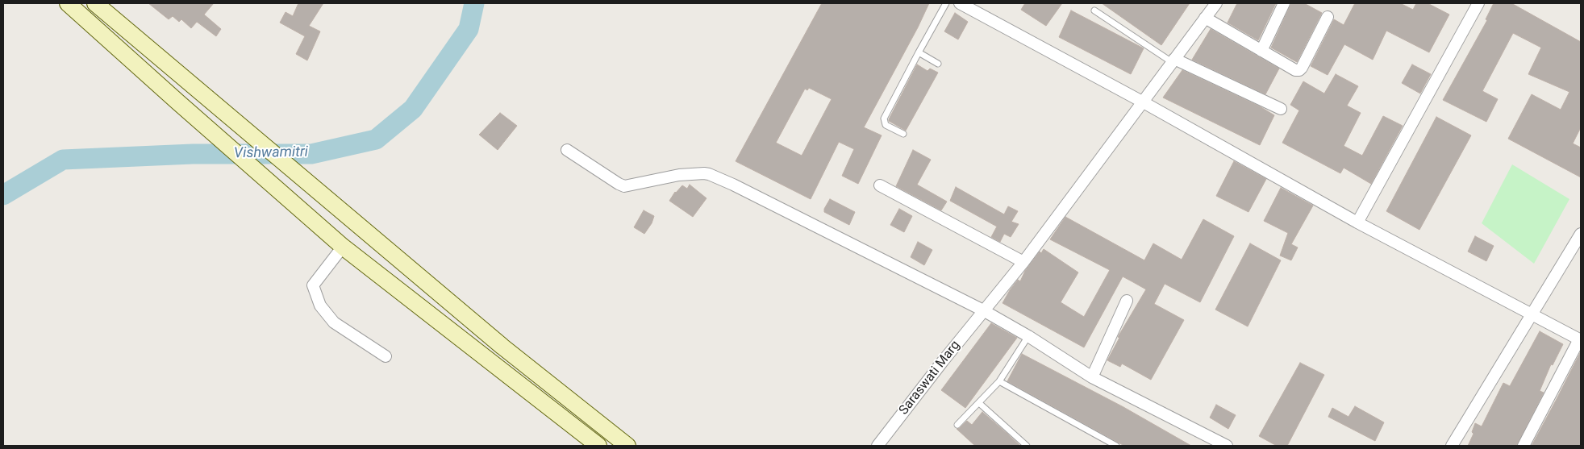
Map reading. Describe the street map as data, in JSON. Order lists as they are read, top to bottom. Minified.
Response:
{"streets":{"street":["Saraswati Marg"]},"water":["Vishwamitri"]}
